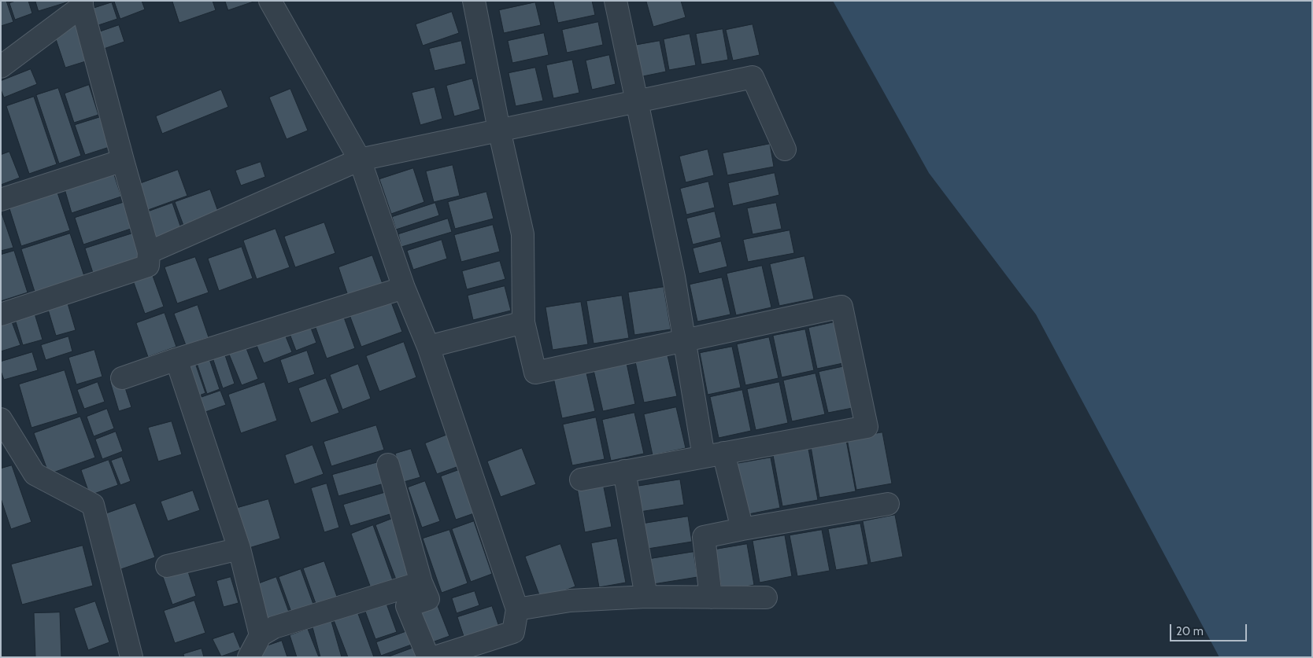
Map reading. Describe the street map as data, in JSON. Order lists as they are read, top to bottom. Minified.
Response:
{"scale_bar":"20 m"}
